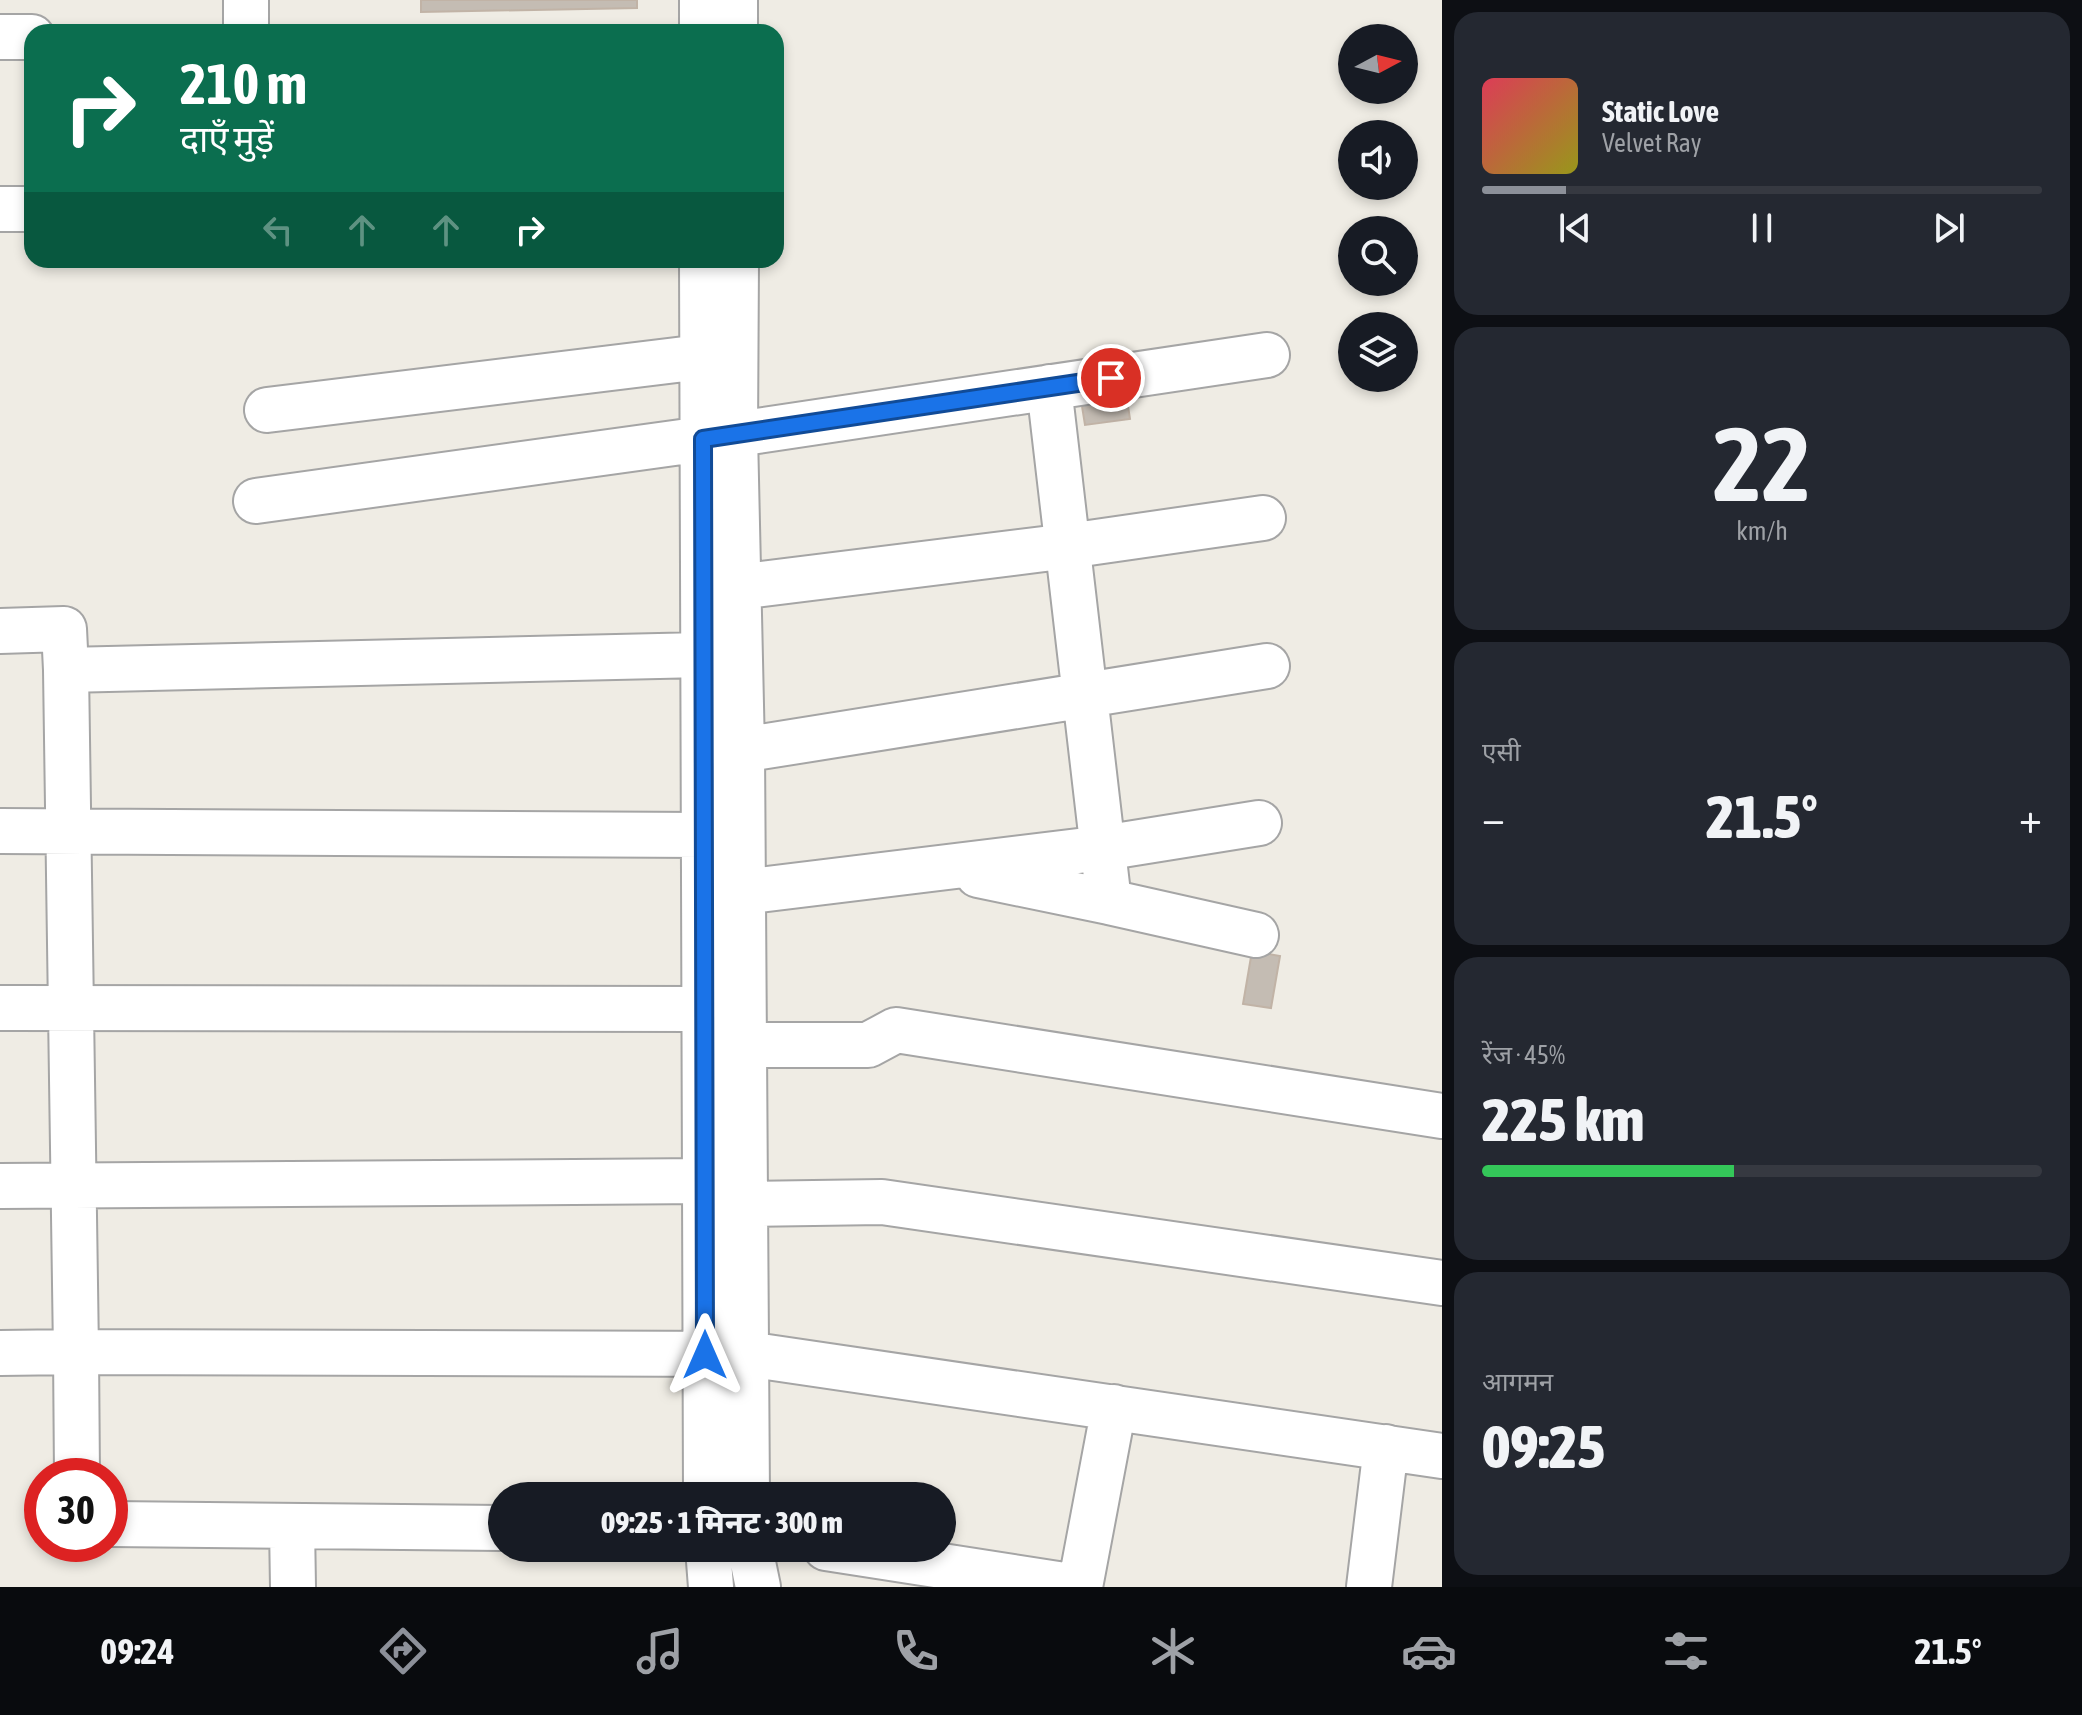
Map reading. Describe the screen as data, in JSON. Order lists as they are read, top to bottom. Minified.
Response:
{"north":"right","page":{"turn":["210 m","दाएँ मुड़ें"],"song":["Static Love","Velvet Ray"],"tile":[["22","km/h"],"एसी",["रेंज · 45%","225 km"],["आगमन","09:25"]],"heat":["−","21.5°","+"],"limit":"30","trip":"09:25 · 1 मिनट · 300 m","tabs":["09:24","21.5°"]}}
